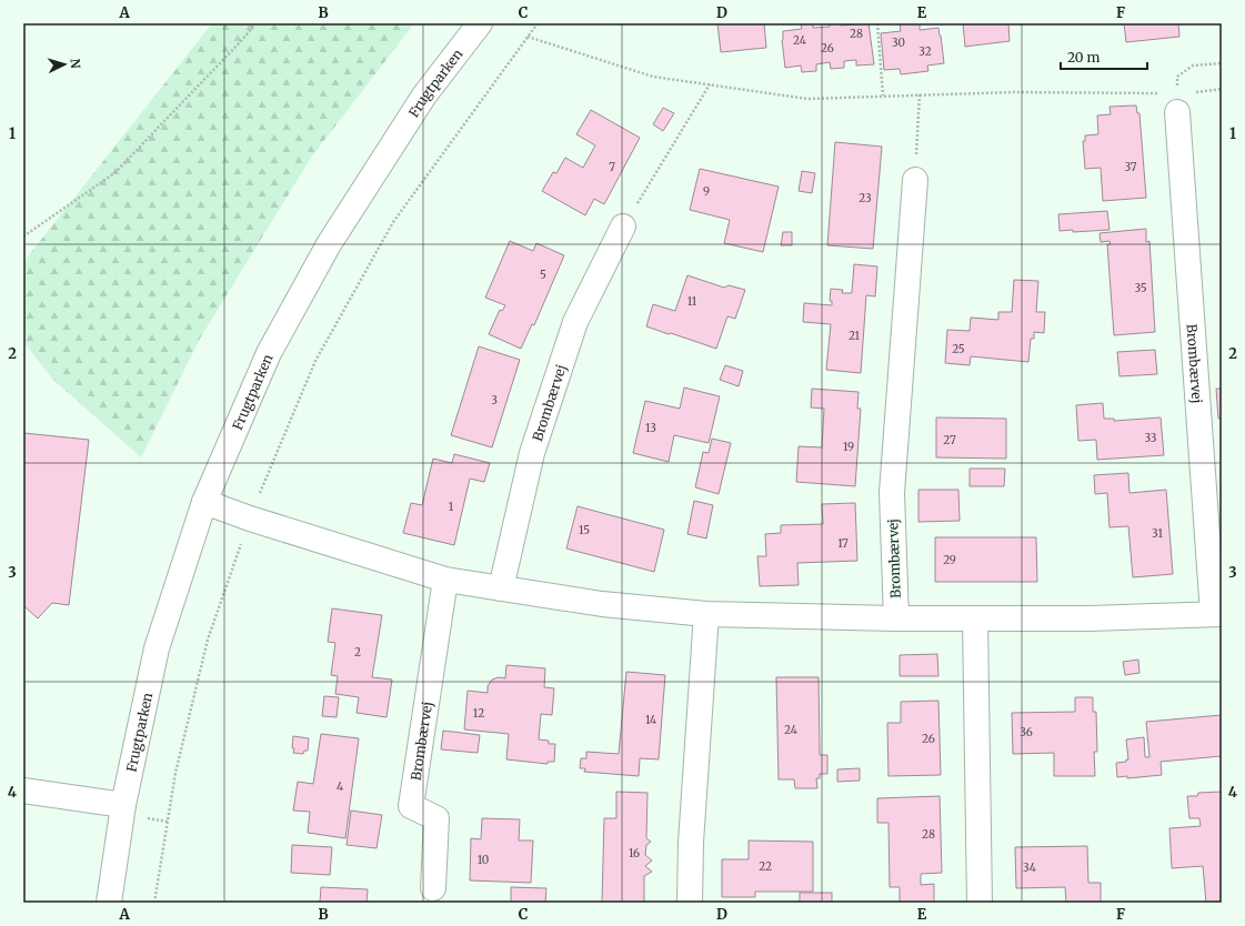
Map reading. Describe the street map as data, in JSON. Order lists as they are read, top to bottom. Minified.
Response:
{"streets":{"street":["Frugtparken","Brombærvej"]},"crossings":[["Frugtparken","Brombærvej"]],"house_numbers":["28","24","30","26","32","7","37","9","23","5","35","11","21","25","3","13","33","27","19","1","15","31","17","29","2","12","14","24","36","26","4","28","16","10","22","34"],"scale_bar":"20 m","north":"right","grid":{"columns":["A","B","C","D","E","F"],"rows":["1","2","3","4"]}}
